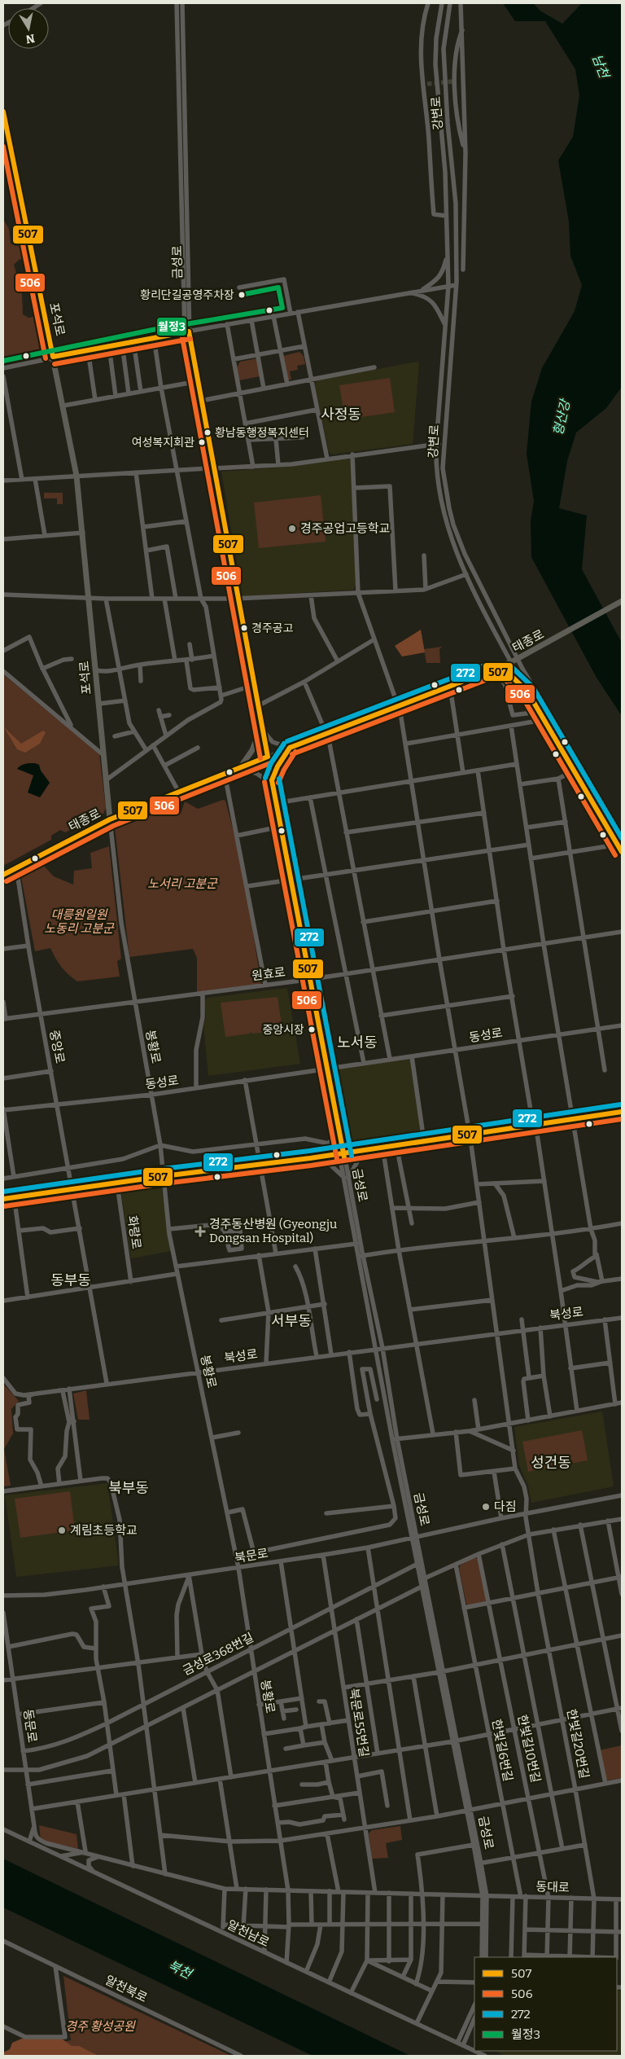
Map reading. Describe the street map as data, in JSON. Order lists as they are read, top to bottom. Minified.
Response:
{"streets":{"main road":["포석로","태종로"],"street":["강변로","금성로","원효로","동성로","중앙로","봉황로","화랑로","북성로","북문로","금성로368번길","북문로55번길","동문로","한빛길20번길","한빛길10번길","한빛길6번길","동대로","알천남로","알천북로"]},"crossings":[["강변로","태종로"],["금성로","태종로"],["금성로","원효로"],["금성로","동성로"],["금성로","북성로"],["금성로","북문로"],["금성로","금성로368번길"],["금성로","동대로"],["포석로","태종로"],["포석로","봉황로"],["태종로","중앙로"],["태종로","봉황로"],["원효로","중앙로"],["원효로","봉황로"],["동성로","중앙로"],["동성로","봉황로"],["중앙로","북성로"],["봉황로","북성로"],["봉황로","북문로"],["봉황로","금성로368번길"],["봉황로","동대로"],["봉황로","알천남로"],["북문로","북문로55번길"],["북문로","한빛길20번길"],["금성로368번길","북문로55번길"],["금성로368번길","동문로"],["북문로55번길","동대로"],["동문로","동대로"],["동문로","알천남로"],["한빛길20번길","동대로"],["한빛길10번길","동대로"],["한빛길6번길","동대로"]],"districts":["사정동","노서동","동부동","서부동","성건동","북부동"],"water":["남천","형산강","북천"],"parks":["노서리 고분군","대릉원일원 노동리 고분군","경주 황성공원"],"places":{"other":["황리단길공영주차장","황남동행정복지센터","여성복지회관","경주공업고등학교","경주공고","중앙시장","다짐","계림초등학교"],"health":["경주동산병원 (Gyeongju Dongsan Hospital)"]},"lines":["transit line 507","transit line 506","transit line 월정3","transit line 272"],"legend":["507","506","272","월정3"],"north":"bottom"}
